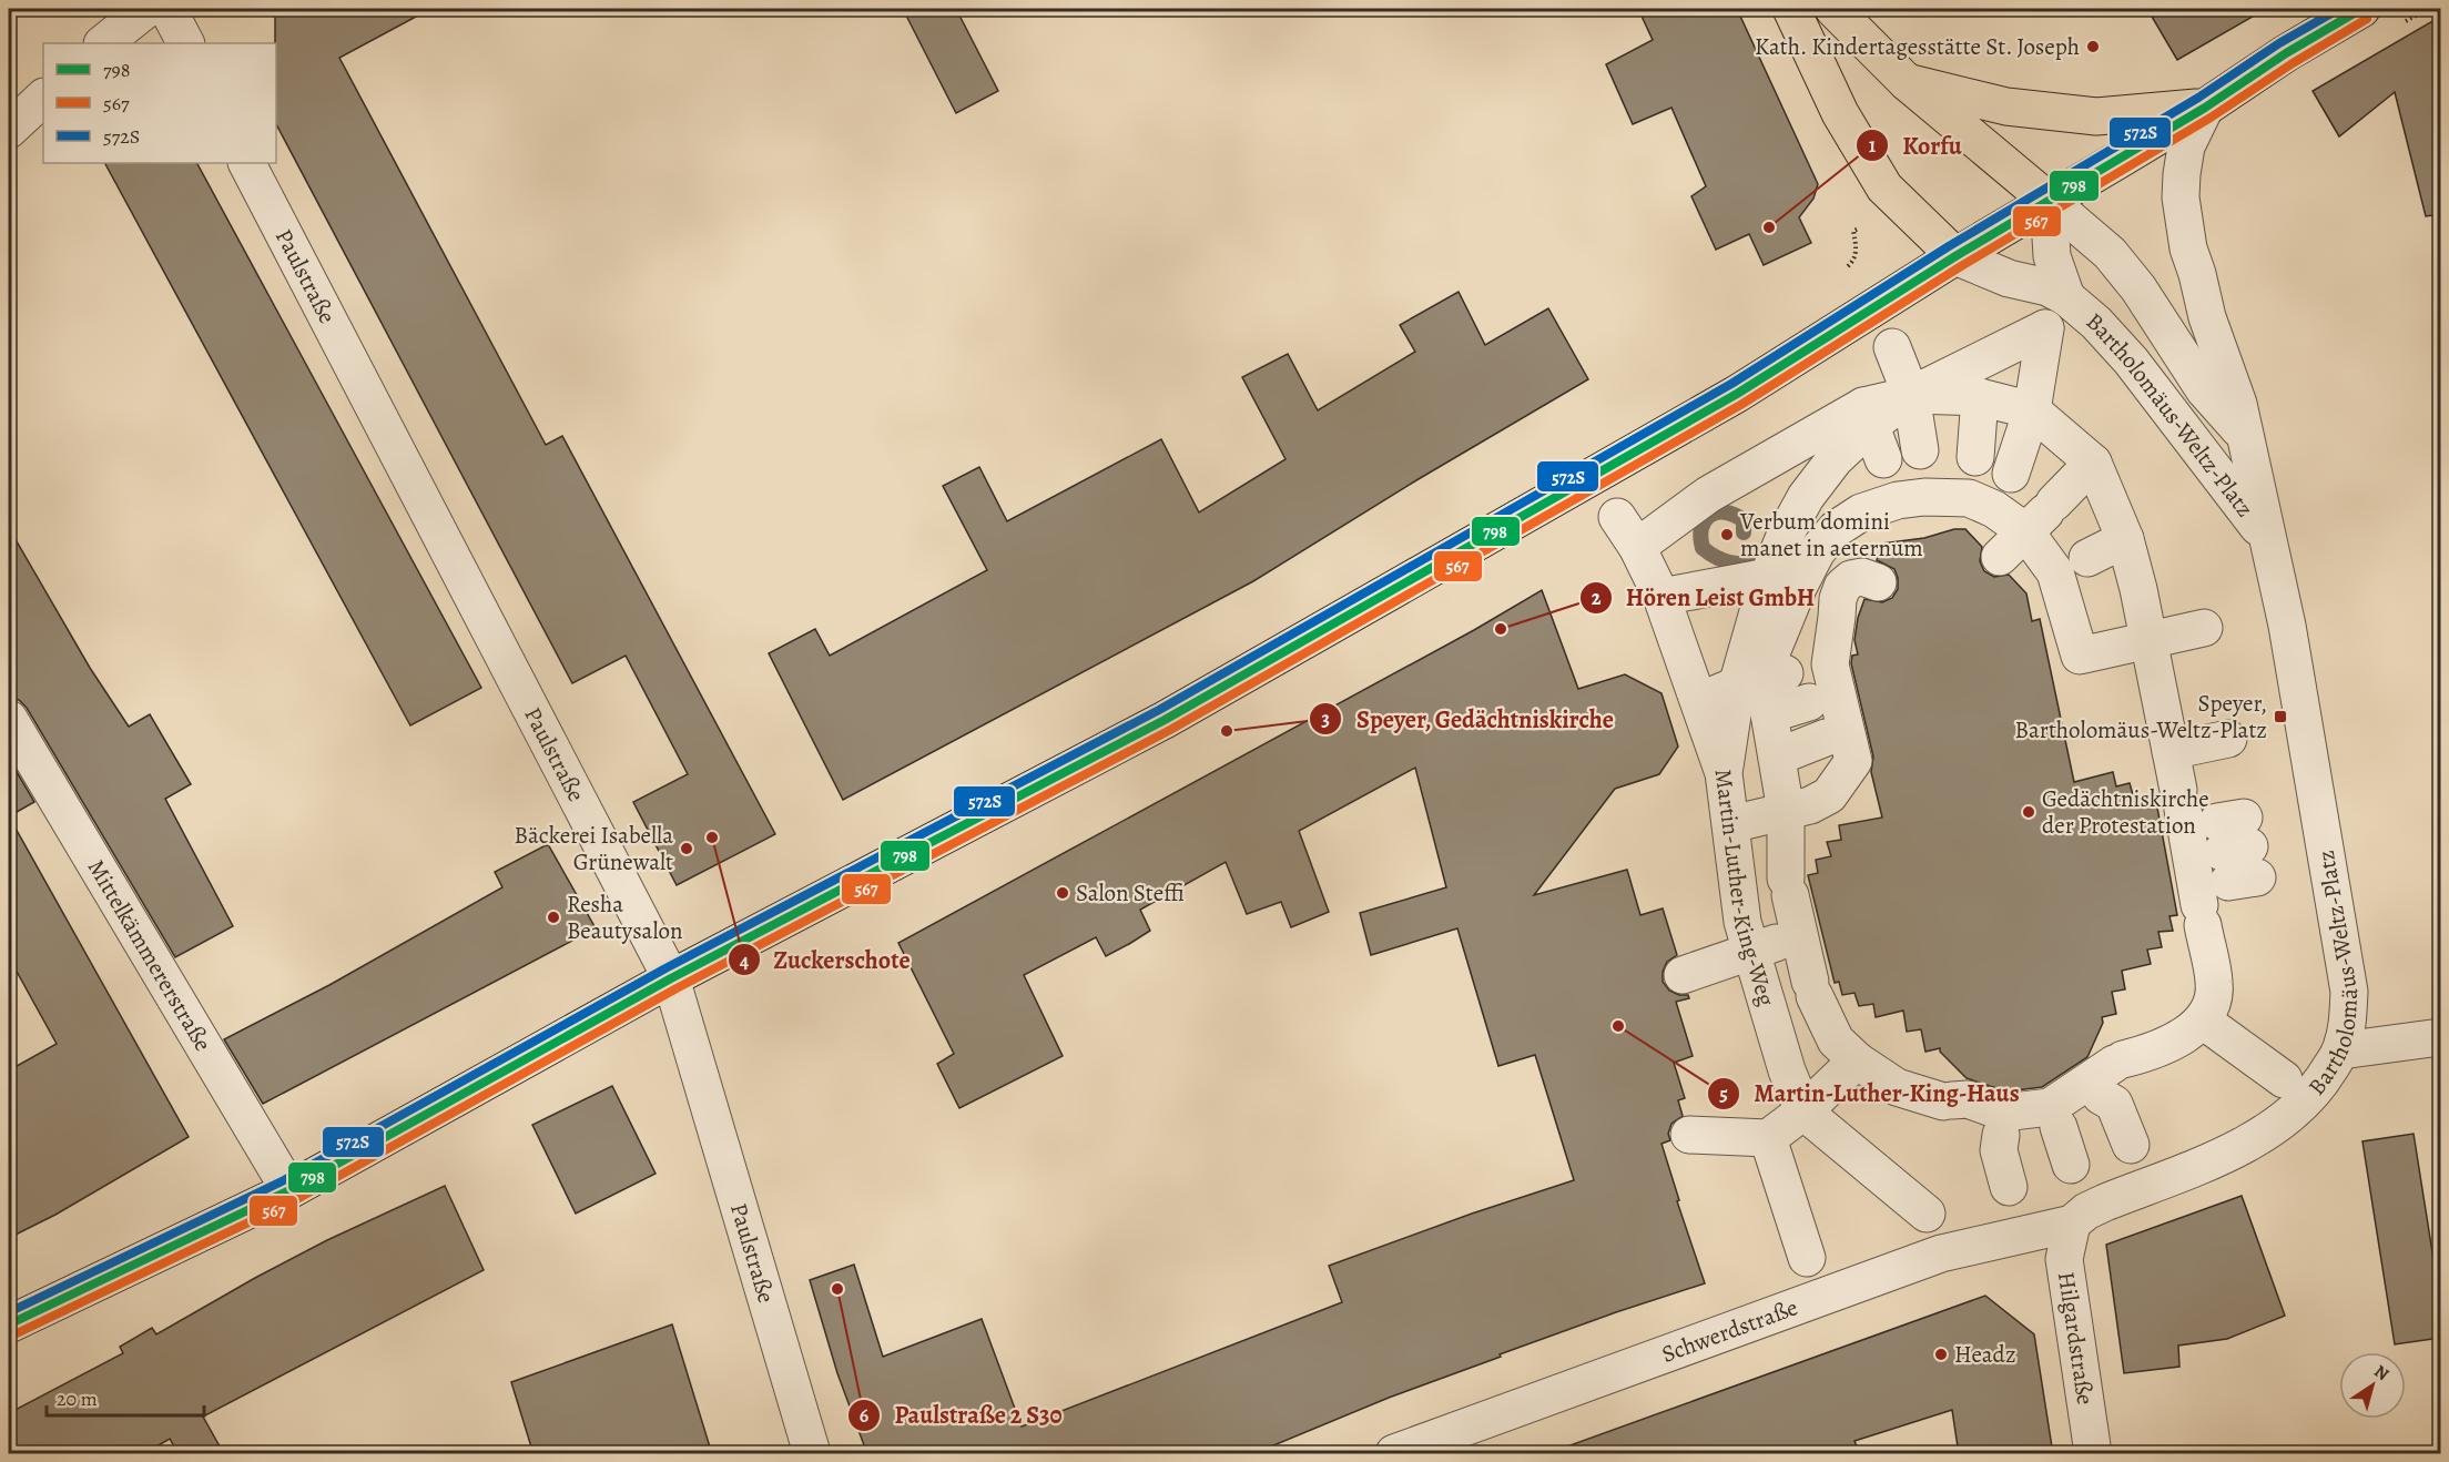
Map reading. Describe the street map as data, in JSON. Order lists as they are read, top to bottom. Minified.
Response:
{"streets":{"street":["Paulstraße","Bartholomäus-Weltz-Platz","Martin-Luther-King-Weg","Mittelkämmererstraße","Schwerdstraße","Hilgardstraße"]},"crossings":[["Bartholomäus-Weltz-Platz","Schwerdstraße"],["Bartholomäus-Weltz-Platz","Hilgardstraße"],["Schwerdstraße","Hilgardstraße"]],"places":{"other":["Kath. Kindertagesstätte St. Joseph","Korfu","Verbum domini manet in aeternum","Hören Leist GmbH","Speyer, Gedächtniskirche","Gedächtniskirche der Protestation","Zuckerschote","Bäckerei Isabella Grünewalt","Salon Steffi","Resha Beautysalon","Martin-Luther-King-Haus","Paulstraße 2 S30","Headz"],"transit":["Speyer, Bartholomäus-Weltz-Platz"]},"lines":["transit line 798","transit line 572S","transit line 567"],"legend":["798","567","572S"],"scale_bar":"20 m","north":"top right"}
